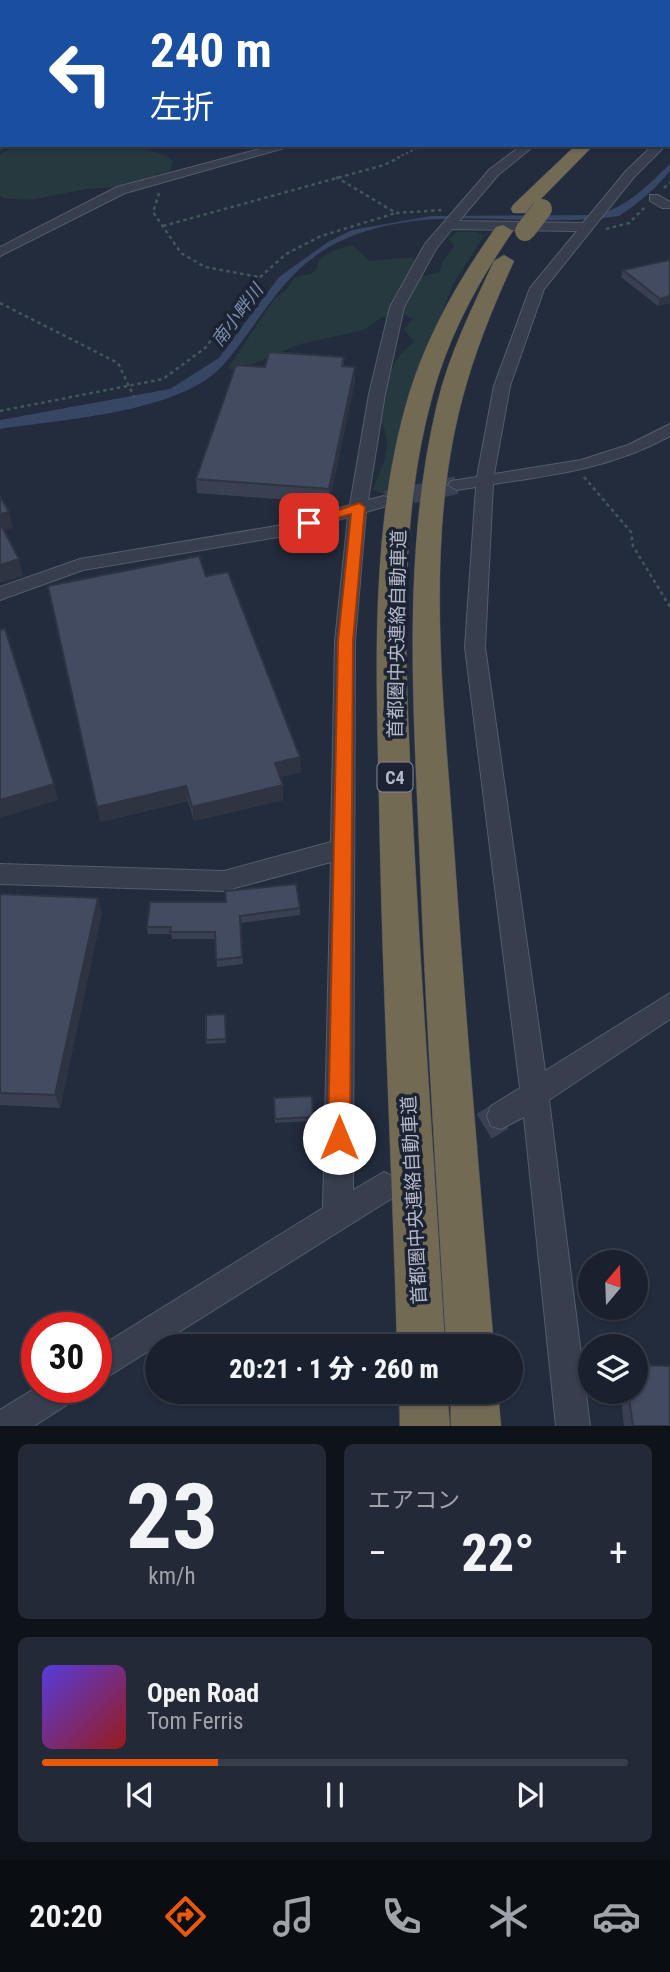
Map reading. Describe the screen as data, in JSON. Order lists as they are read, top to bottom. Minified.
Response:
{"streets":{"highway":["首都圏中央連絡自動車道","C4"]},"water":["南小畔川"],"north":"top","page":{"turn":["240 m","左折"],"limit":"30","trip":"20:21 · 1 分 · 260 m","tile":[["23","km/h"],"エアコン"],"heat":["−","22°","+"],"song":["Open Road","Tom Ferris"],"tabs":"20:20"}}
